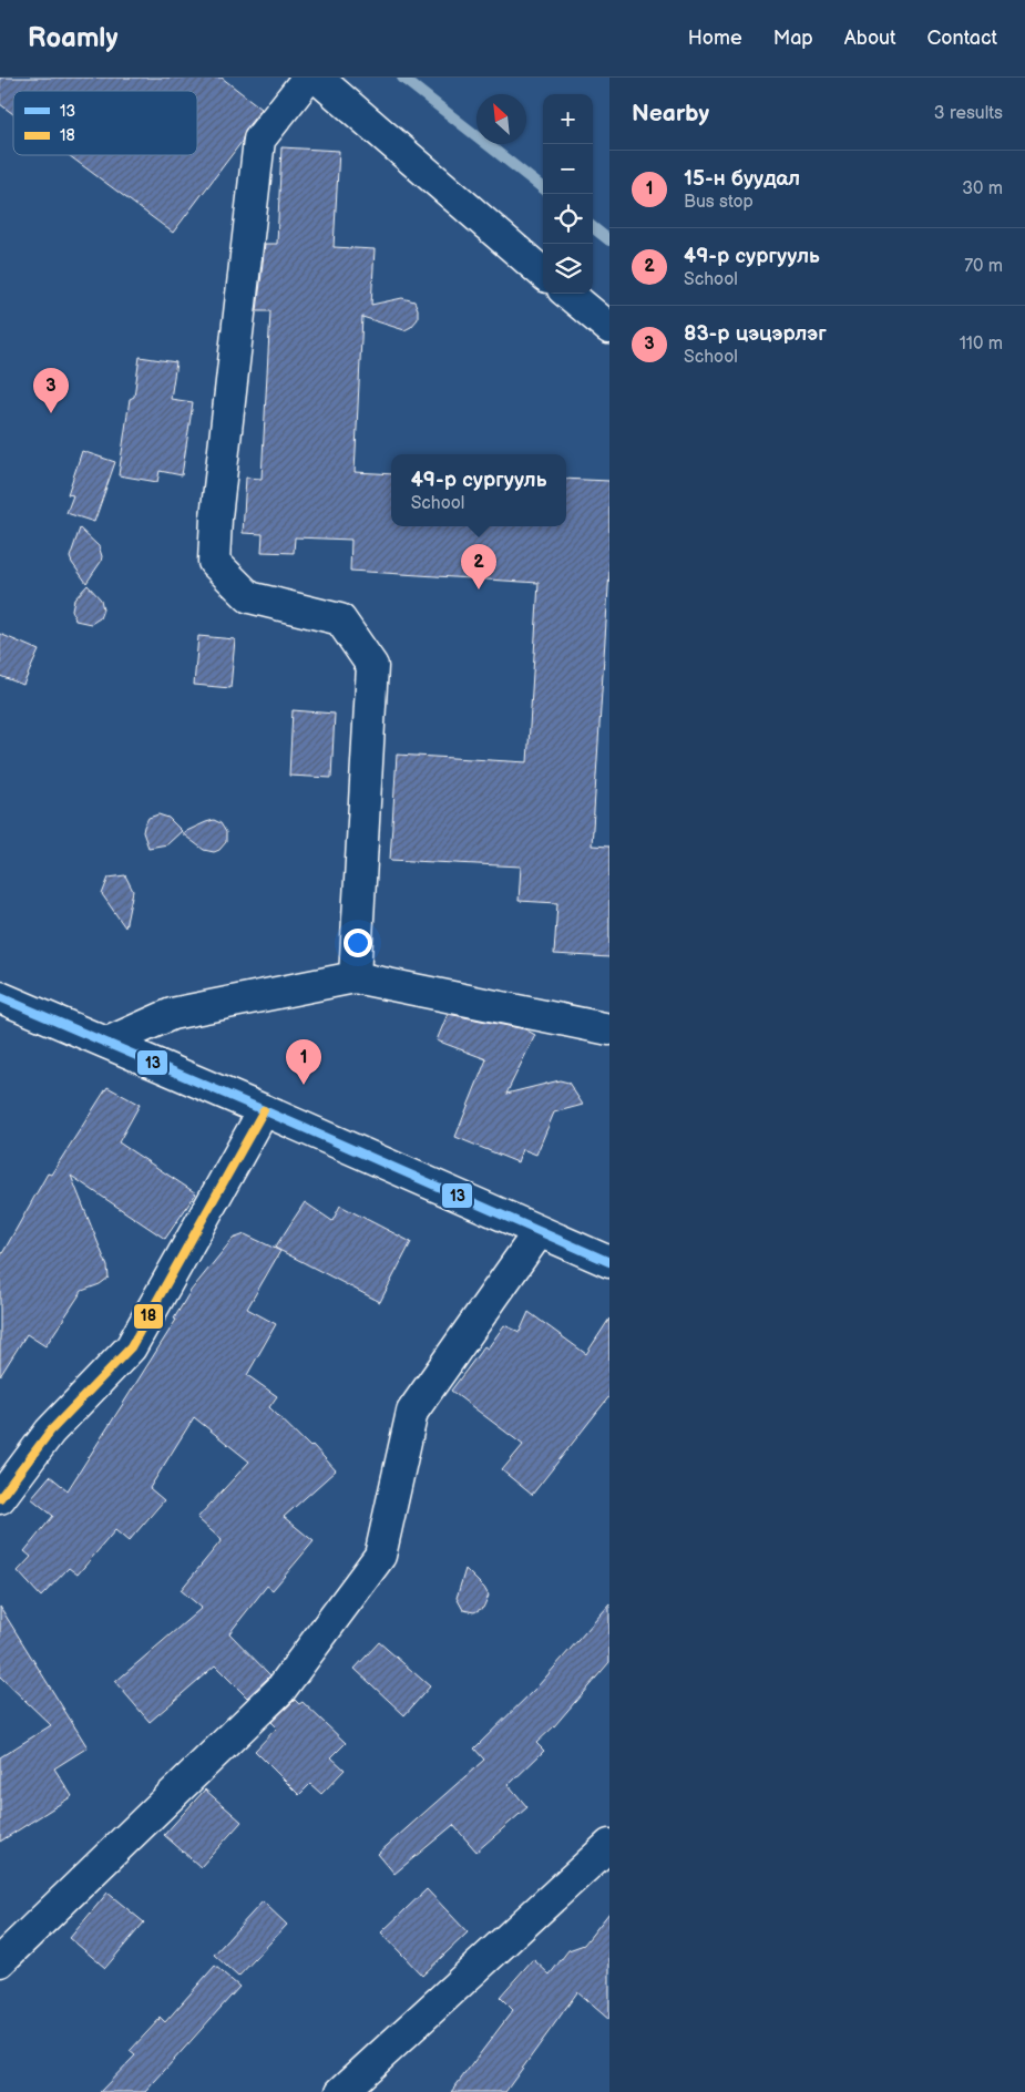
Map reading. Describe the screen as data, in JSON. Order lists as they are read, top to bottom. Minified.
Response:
{"lines":["transit line 13","transit line 18"],"legend":["13","18"],"north":"top left","page":{"header":"Roamly","nav":["Home","Map","About","Contact"],"heading":["Nearby","3 results"],"map_buttons":["+","−"],"list":[{"mark":"1","name":"15-н буудал","note":"Bus stop","value":"30 m"},{"mark":"2","name":"49-р сургууль","note":"School","value":"70 m"},{"mark":"3","name":"83-р цэцэрлэг","note":"School","value":"110 m"}],"pins":["3","2","1"],"popup":["49-р сургууль","School"]}}
